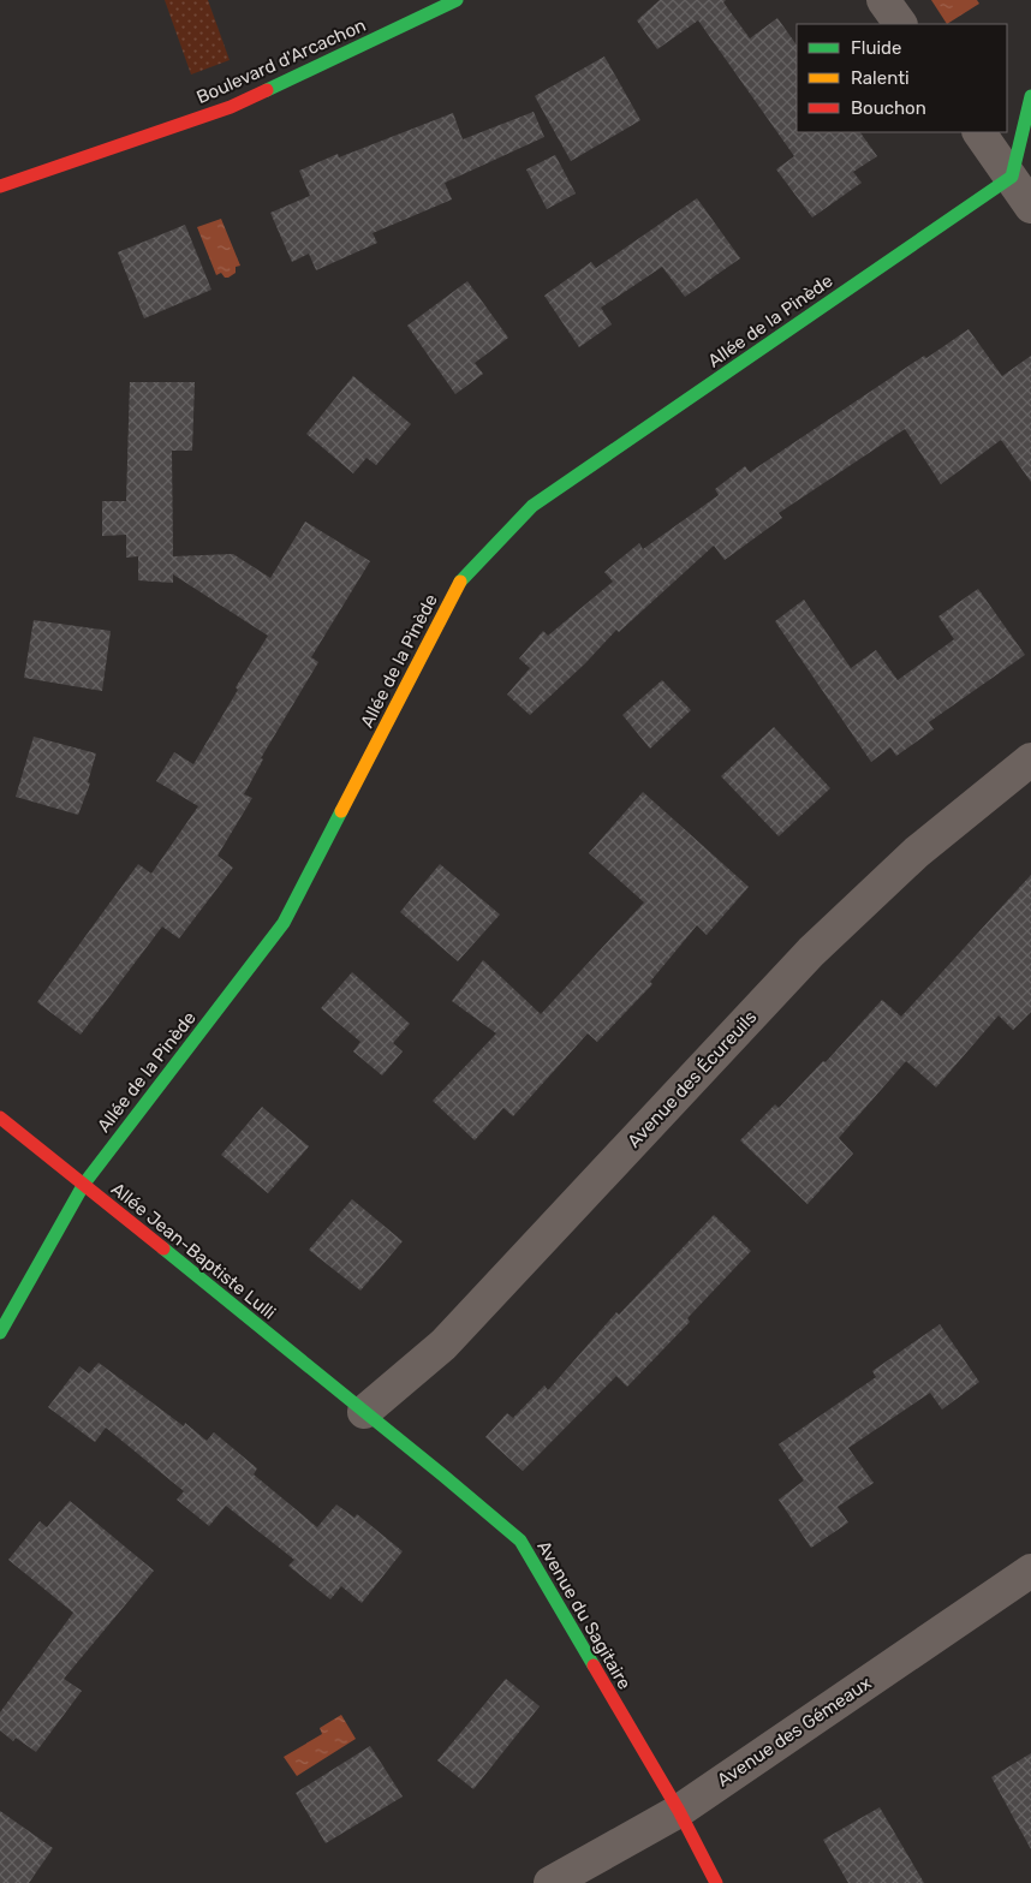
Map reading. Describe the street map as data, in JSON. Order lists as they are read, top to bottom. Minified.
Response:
{"streets":{"street":["Boulevard d'Arcachon","Allée de la Pinède","Avenue des Écureuils","Allée Jean-Baptiste Lulli","Avenue du Sagitaire","Avenue des Gémeaux"]},"crossings":[["Allée de la Pinède","Allée Jean-Baptiste Lulli"],["Avenue des Écureuils","Allée Jean-Baptiste Lulli"],["Avenue des Écureuils","Avenue du Sagitaire"],["Allée Jean-Baptiste Lulli","Avenue du Sagitaire"],["Avenue du Sagitaire","Avenue des Gémeaux"]],"legend":["Fluide","Ralenti","Bouchon"]}
